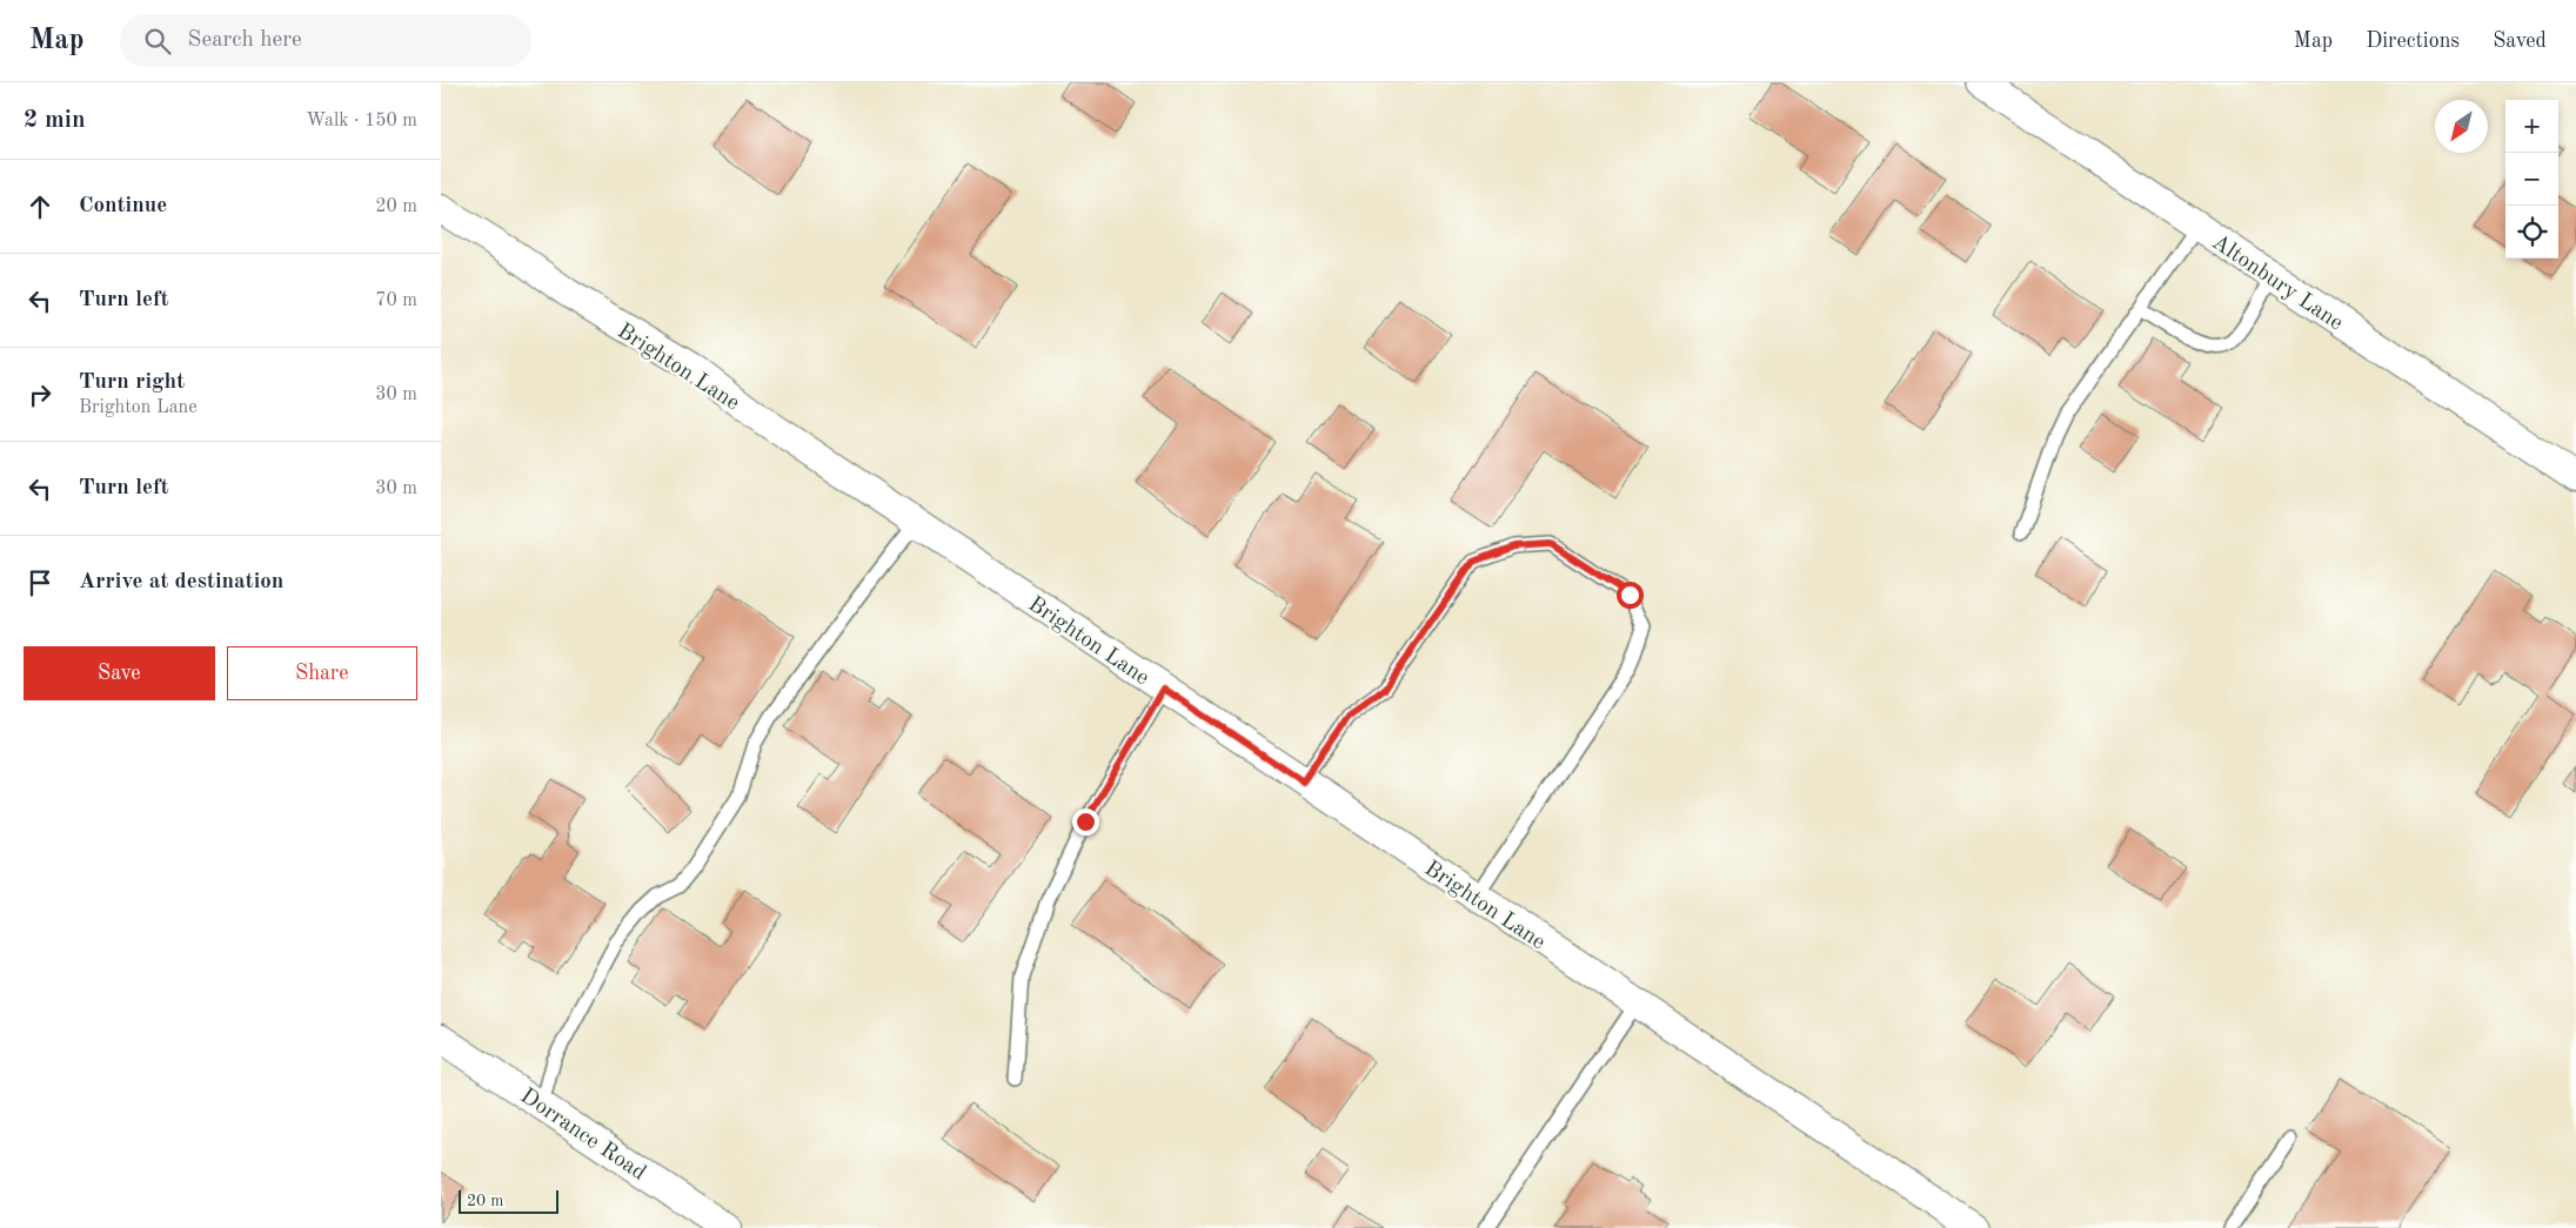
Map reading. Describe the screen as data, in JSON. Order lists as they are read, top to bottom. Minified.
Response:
{"streets":{"street":["Altonbury Lane","Brighton Lane","Dorrance Road"]},"scale_bar":"20 m","north":"bottom left","page":{"header":"Map","search":"Search here","nav":["Map","Directions","Saved"],"heading":["2 min","Walk · 150 m"],"map_buttons":["+","−"],"list":[["Continue","20 m"],["Turn left","70 m"],["Turn right","Brighton Lane","30 m"],["Turn left","30 m"],"Arrive at destination"],"buttons":["Save","Share"],"scale":"20 m"}}
